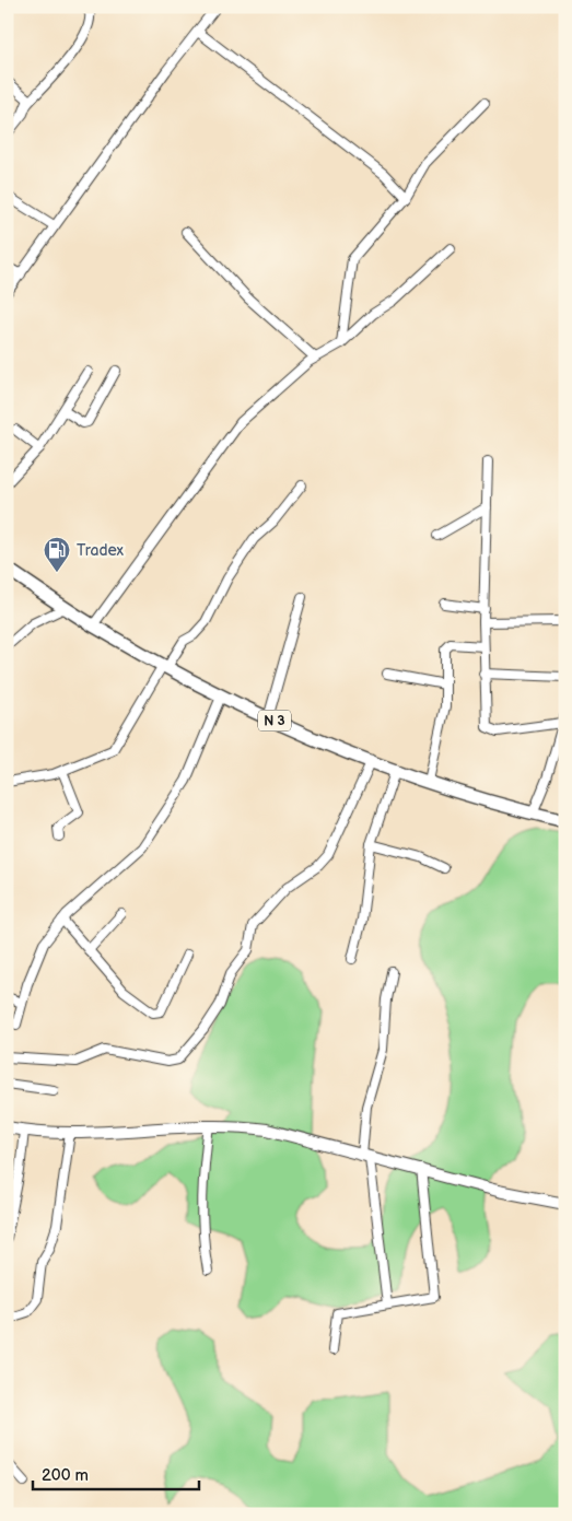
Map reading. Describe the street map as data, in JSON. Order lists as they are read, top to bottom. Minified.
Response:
{"streets":{"highway":["N 3"]},"places":{"fuel station":["Tradex"]},"scale_bar":"200 m"}
